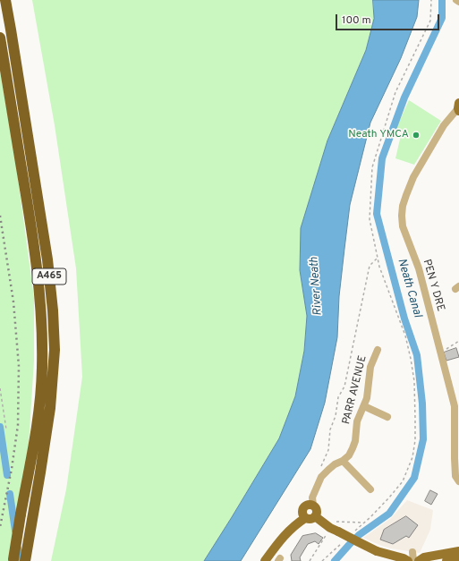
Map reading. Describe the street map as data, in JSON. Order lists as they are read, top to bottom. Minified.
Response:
{"streets":{"highway":["A465"],"street":["PEN Y DRE","PARR AVENUE"]},"water":["River Neath","Neath Canal"],"places":["Neath YMCA"],"scale_bar":"100 m"}
